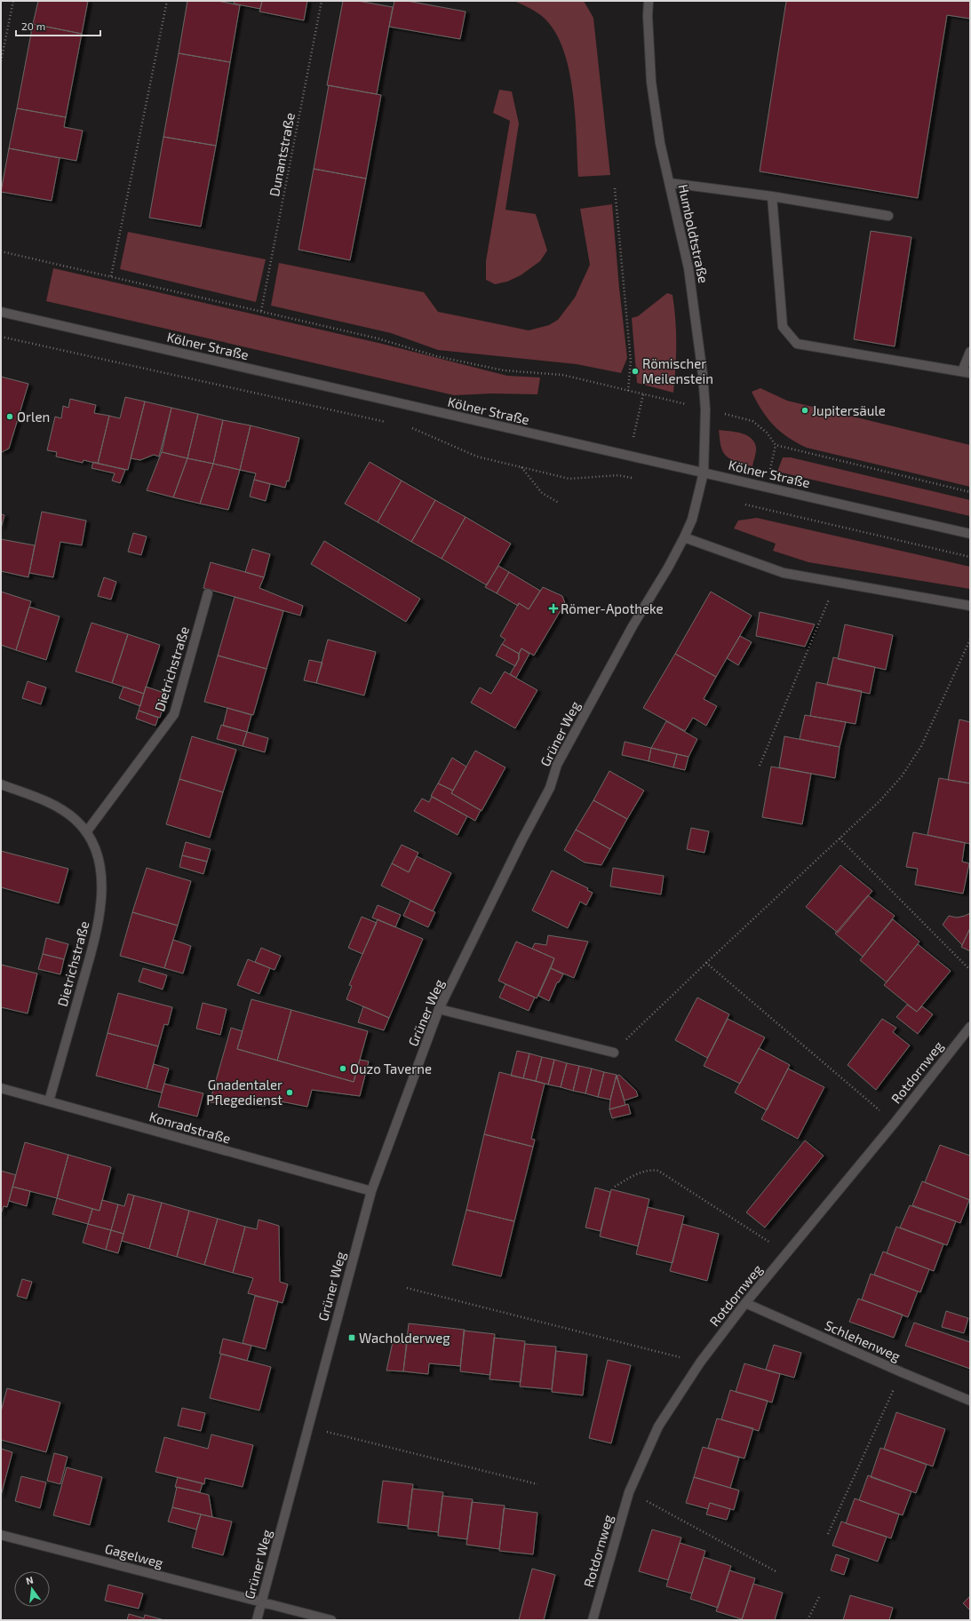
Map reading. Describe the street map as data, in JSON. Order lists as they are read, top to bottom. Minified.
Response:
{"streets":{"street":["Humboldtstraße","Kölner Straße","Dietrichstraße","Grüner Weg","Rotdornweg","Konradstraße","Schlehenweg","Gagelweg"],"path":["Dunantstraße"]},"crossings":[["Humboldtstraße","Kölner Straße"],["Humboldtstraße","Grüner Weg"],["Kölner Straße","Grüner Weg"],["Dietrichstraße","Konradstraße"],["Grüner Weg","Konradstraße"],["Grüner Weg","Gagelweg"],["Rotdornweg","Schlehenweg"]],"places":{"other":["Römischer Meilenstein","Jupitersäule","Orlen","Ouzo Taverne","Gnadentaler Pflegedienst"],"health":["Römer-Apotheke"],"transit":["Wacholderweg"]},"scale_bar":"20 m","north":"top"}
